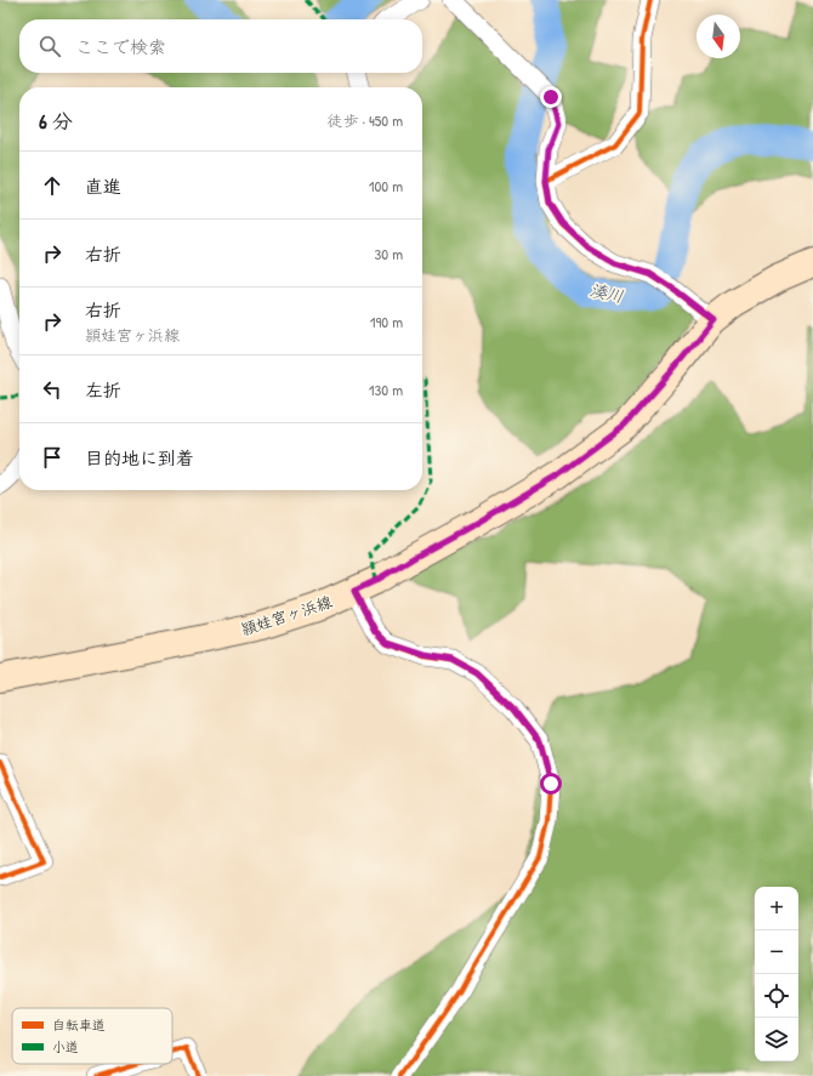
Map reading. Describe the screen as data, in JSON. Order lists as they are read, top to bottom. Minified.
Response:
{"streets":{"main road":["頴娃宮ヶ浜線"]},"water":["湊川"],"legend":["自転車道","小道"],"north":"bottom","page":{"search":"ここで検索","heading":["6 分","徒歩 · 450 m"],"list":[["直進","100 m"],["右折","30 m"],["右折","頴娃宮ヶ浜線","190 m"],["左折","130 m"],"目的地に到着"],"map_buttons":["+","−"]}}
